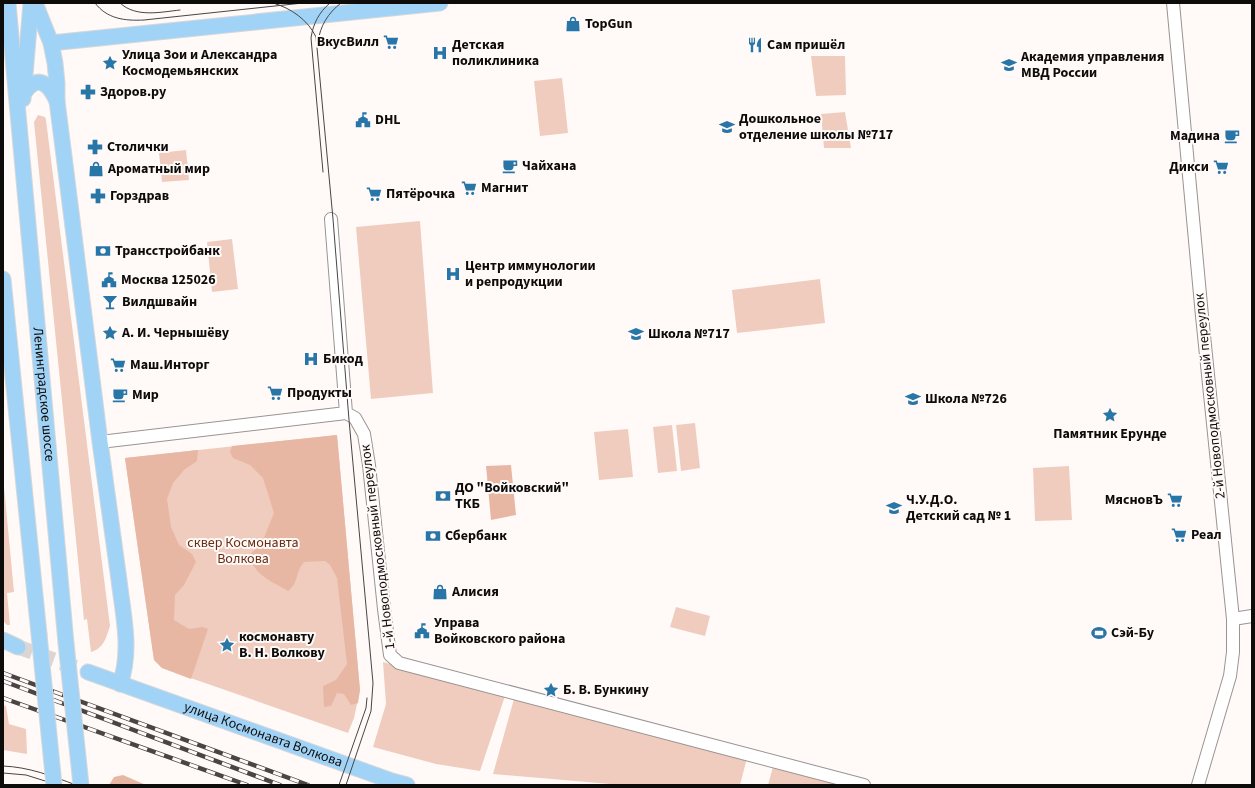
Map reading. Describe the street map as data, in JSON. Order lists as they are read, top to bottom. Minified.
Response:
{"streets":{"main road":["Ленинградское шоссе","улица Космонавта Волкова"],"street":["2-й Новоподмосковный переулок","1-й Новоподмосковный переулок"]},"parks":["сквер Космонавта Волкова"],"places":{"shop":["TopGun","Ароматный мир","Алисия"],"supermarket":["ВкусВилл","Дикси","Магнит","Пятёрочка","Маш.Инторг","Продукты","МясновЪ","Реал"],"restaurant":["Сам пришёл"],"hospital":["Детская поликлиника","Центр иммунологии и репродукции","Бикод"],"place":["Улица Зои и Александра Космодемьянских","А. И. Чернышёву","Памятник Ерунде","космонавту В. Н. Волкову","Б. В. Бункину"],"school or university":["Академия управления МВД России","Дошкольное отделение школы №717","Школа №717","Школа №726","Ч.У.Д.О. Детский сад № 1"],"pharmacy":["Здоров.ру","Столички","Горздрав"],"public building":["DHL","Москва 125026","Управа Войковского района"],"cafe":["Мадина","Чайхана","Мир"],"bank":["Трансстройбанк","ДО \"Войковский\" ТКБ","Сбербанк"],"bar":["Вилдшвайн"],"sports":["Сэй-Бу"]}}
